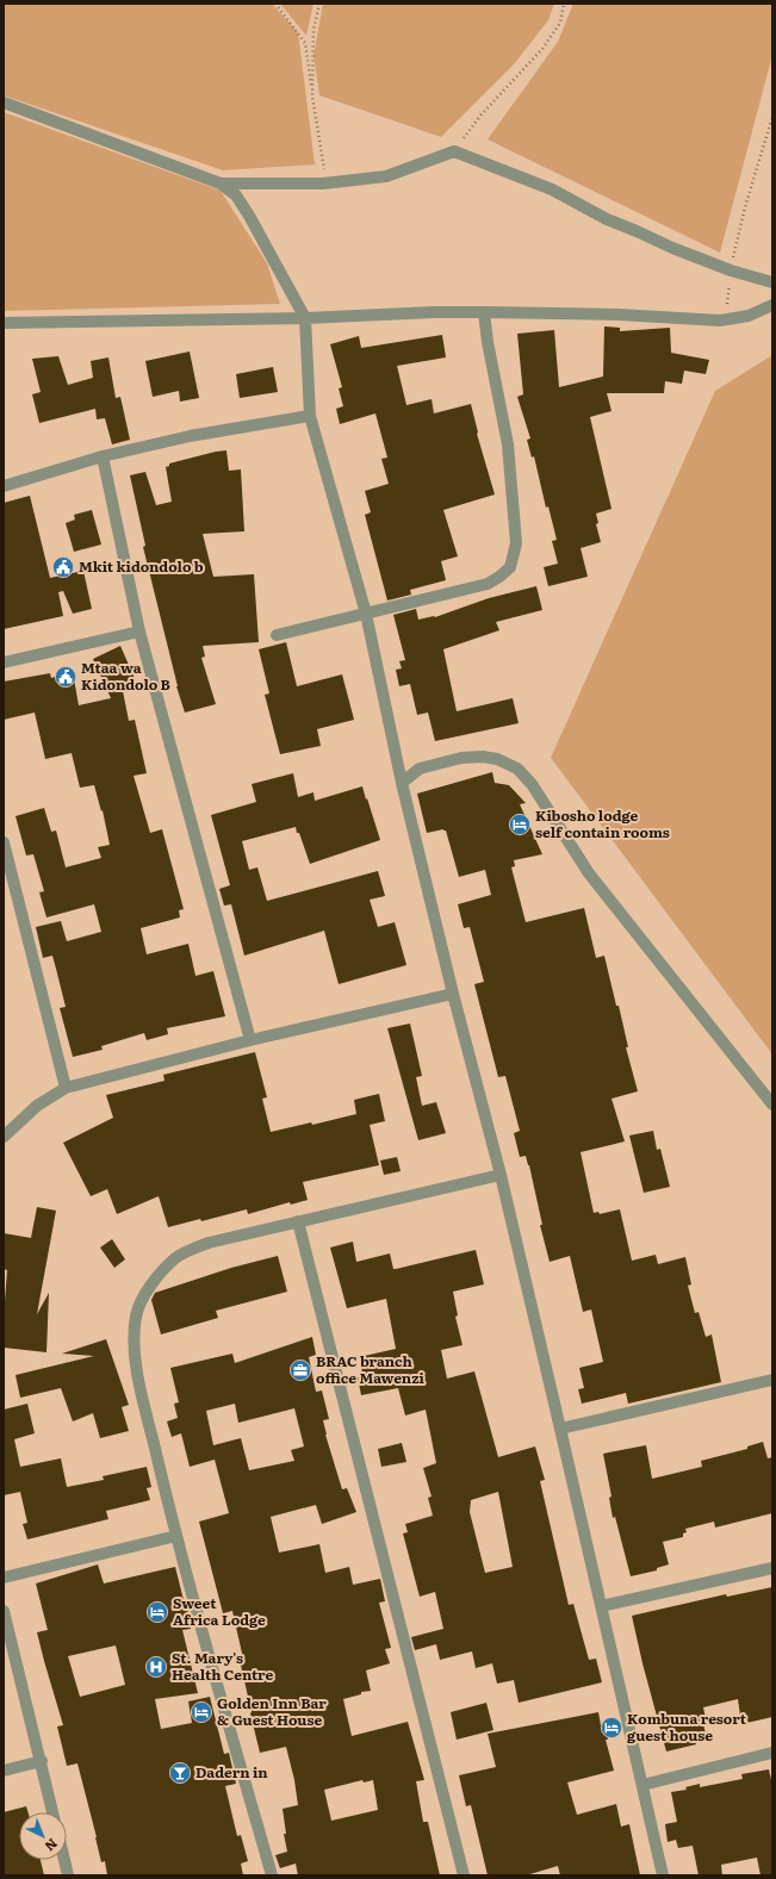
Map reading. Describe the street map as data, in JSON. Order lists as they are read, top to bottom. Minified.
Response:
{"places":{"public building":["Mkit kidondolo b","Mtaa wa Kidondolo B"],"hotel":["Kibosho lodge self contain rooms","Sweet Africa Lodge","Golden Inn Bar & Guest House","Kombuna resort guest house"],"office":["BRAC branch office Mawenzi"],"hospital":["St. Mary's Health Centre"],"bar":["Dadern in"]},"north":"bottom right"}
